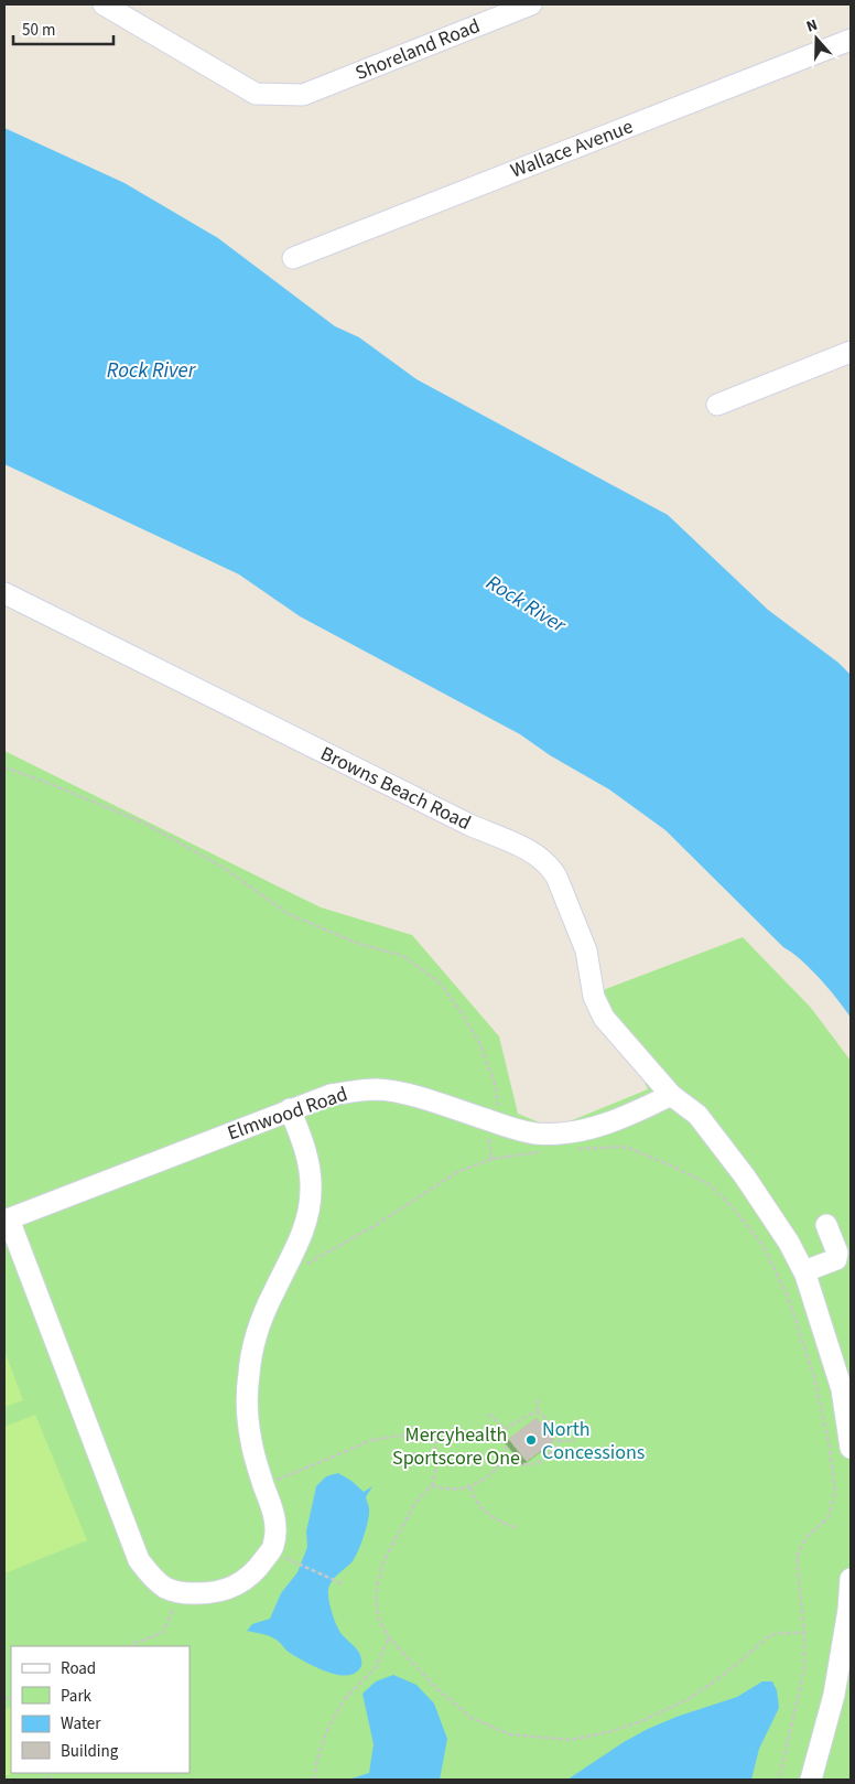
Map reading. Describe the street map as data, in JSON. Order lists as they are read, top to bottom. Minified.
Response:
{"streets":{"street":["Shoreland Road","Wallace Avenue","Browns Beach Road","Elmwood Road"]},"crossings":[["Browns Beach Road","Elmwood Road"]],"water":["Rock River"],"parks":["Mercyhealth Sportscore One"],"places":["North Concessions"],"legend":["Road","Park","Water","Building"],"scale_bar":"50 m","north":"top"}
